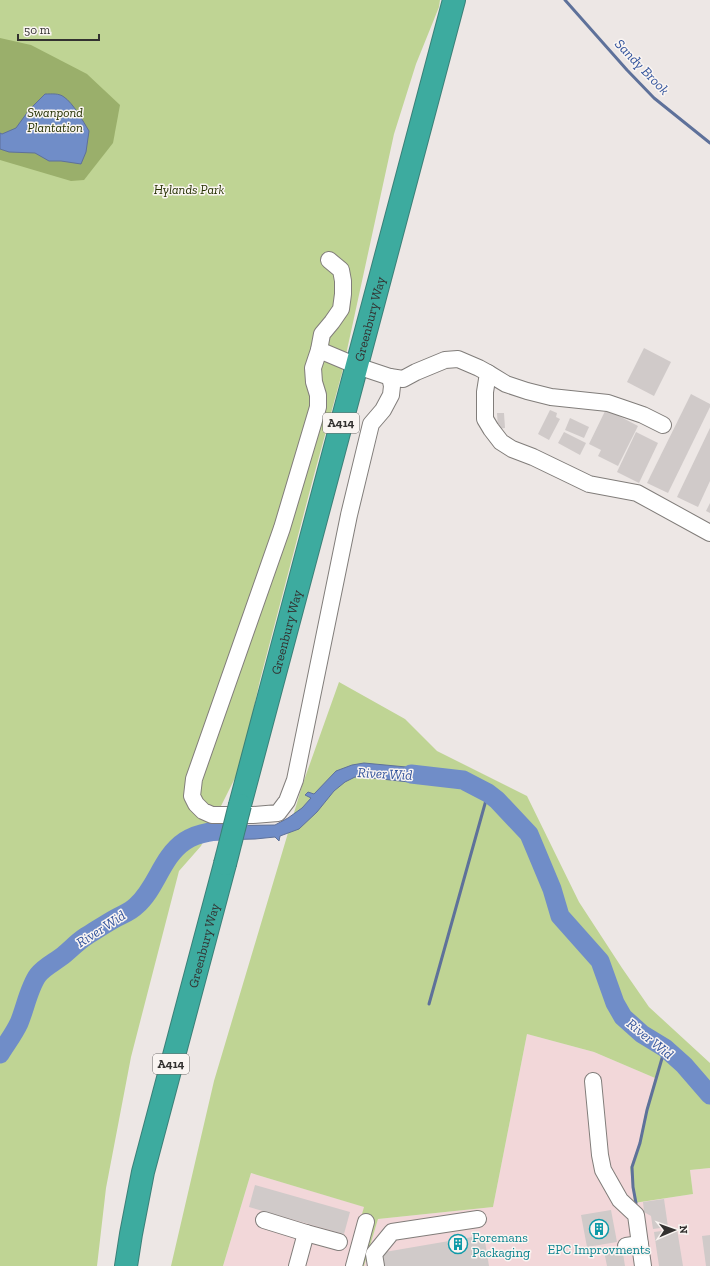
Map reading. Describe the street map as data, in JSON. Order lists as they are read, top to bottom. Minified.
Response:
{"streets":{"highway":["Greenbury Way","A414"]},"water":["Sandy Brook","River Wid"],"parks":["Swanpond Plantation","Hylands Park"],"places":{"building":["EPC Improvments","Foremans Packaging"]},"scale_bar":"50 m","north":"right"}
